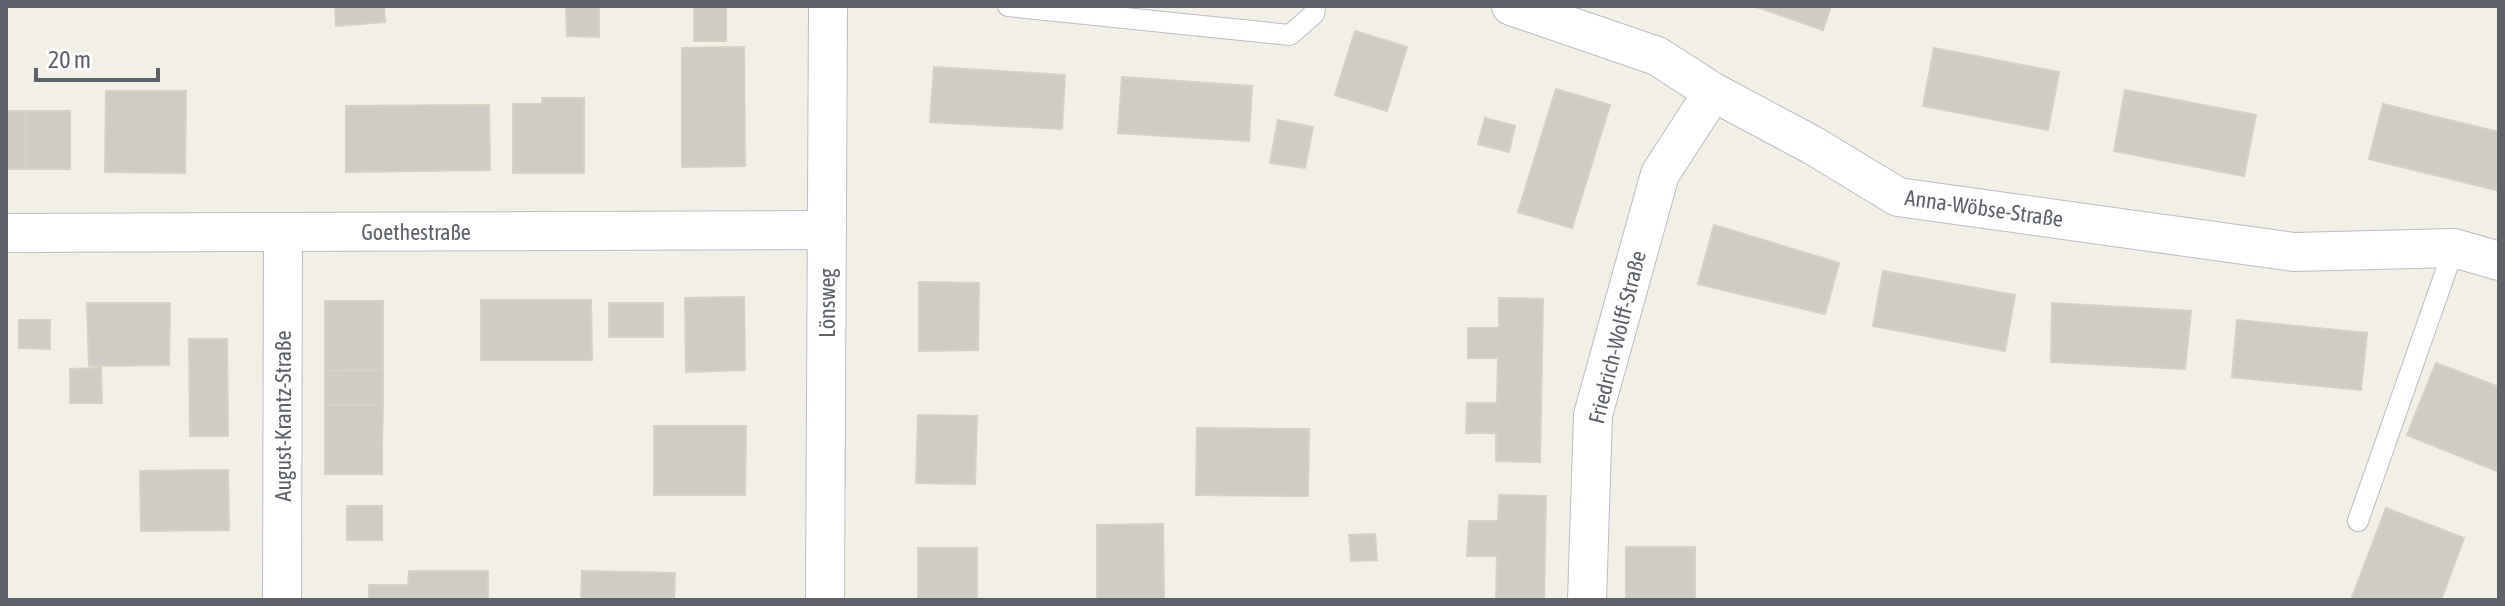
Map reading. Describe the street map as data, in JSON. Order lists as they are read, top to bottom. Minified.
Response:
{"streets":{"street":["Anna-Wöbse-Straße","Goethestraße","Lönsweg","Friedrich-Wolff-Straße","August-Krantz-Straße"]},"crossings":[["Anna-Wöbse-Straße","Friedrich-Wolff-Straße"],["Goethestraße","Lönsweg"],["Goethestraße","August-Krantz-Straße"]],"scale_bar":"20 m"}
